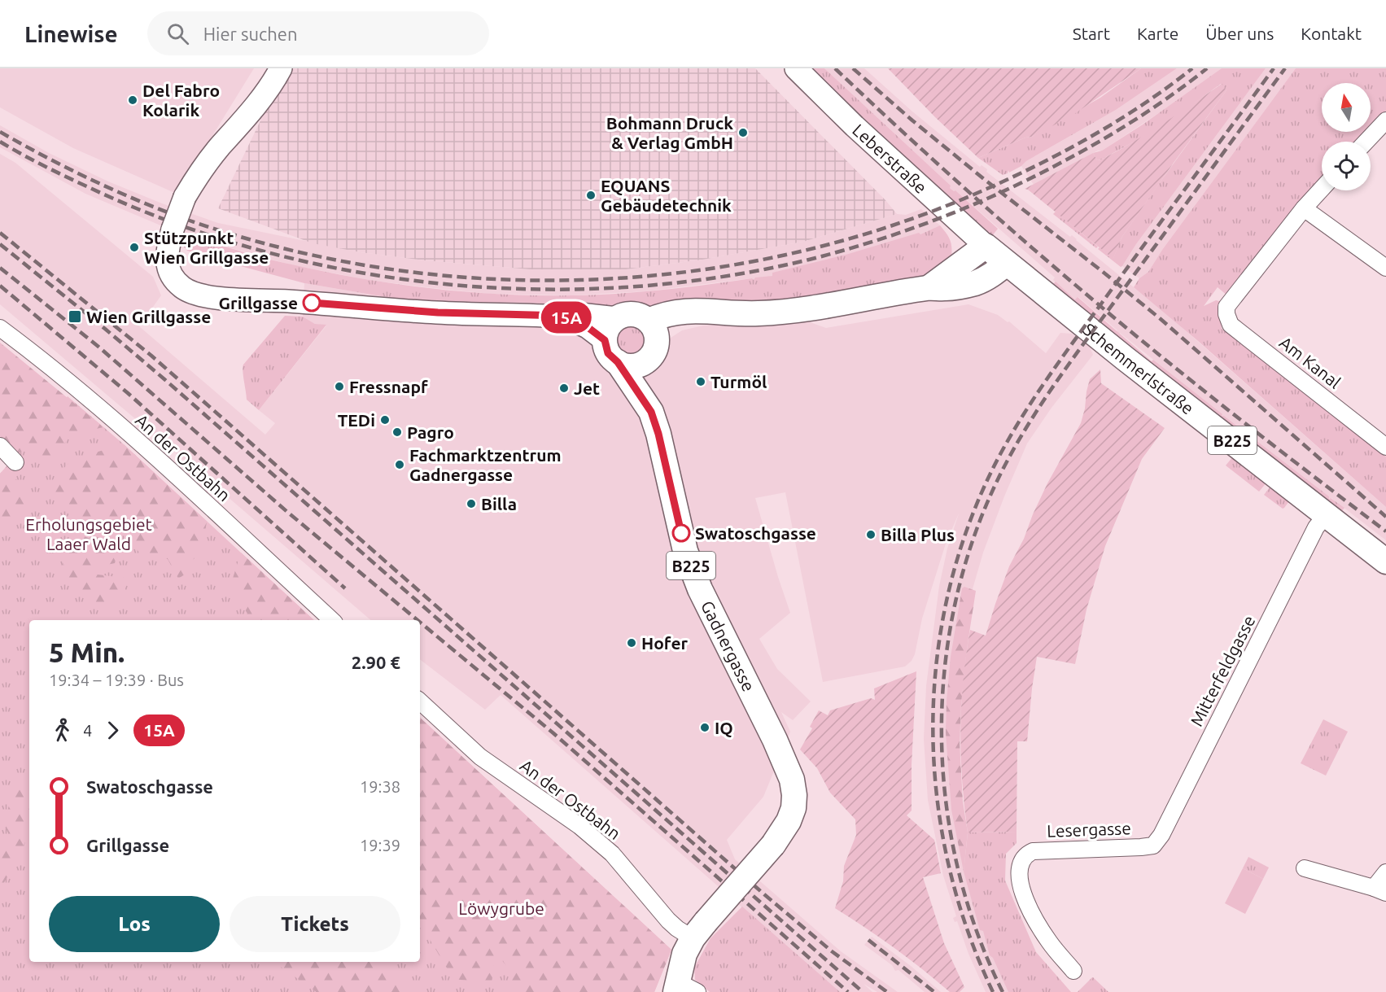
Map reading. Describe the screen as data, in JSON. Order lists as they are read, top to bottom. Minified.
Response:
{"streets":{"main road":["Leberstraße","Schemmerlstraße","B225","Gadnergasse"],"street":["Am Kanal","An der Ostbahn","Mitterfeldgasse","Lesergasse"]},"crossings":[["Leberstraße","Schemmerlstraße"],["Schemmerlstraße","Mitterfeldgasse"],["B225","An der Ostbahn"],["B225","Gadnergasse"],["An der Ostbahn","Gadnergasse"],["Mitterfeldgasse","Lesergasse"]],"parks":["Erholungsgebiet Laaer Wald","Löwygrube"],"places":{"other":["Del Fabro Kolarik","Bohmann Druck & Verlag GmbH","EQUANS Gebäudetechnik","Stützpunkt Wien Grillgasse","Grillgasse","Turmöl","Fressnapf","Jet","TEDi","Pagro","Fachmarktzentrum Gadnergasse","Billa","Swatoschgasse","Billa Plus","Hofer","IQ"],"transit":["Wien Grillgasse"]},"lines":["bus line 15A"],"north":"top","page":{"header":"Linewise","search":"Hier suchen","nav":["Start","Karte","Über uns","Kontakt"],"on_map":"15A","heading":["5 Min.","19:34 – 19:39 · Bus","2.90 €"],"legs":["4","15A"],"list":[{"name":"Swatoschgasse","value":"19:38"},{"name":"Grillgasse","value":"19:39"}],"buttons":["Los","Tickets"]}}
